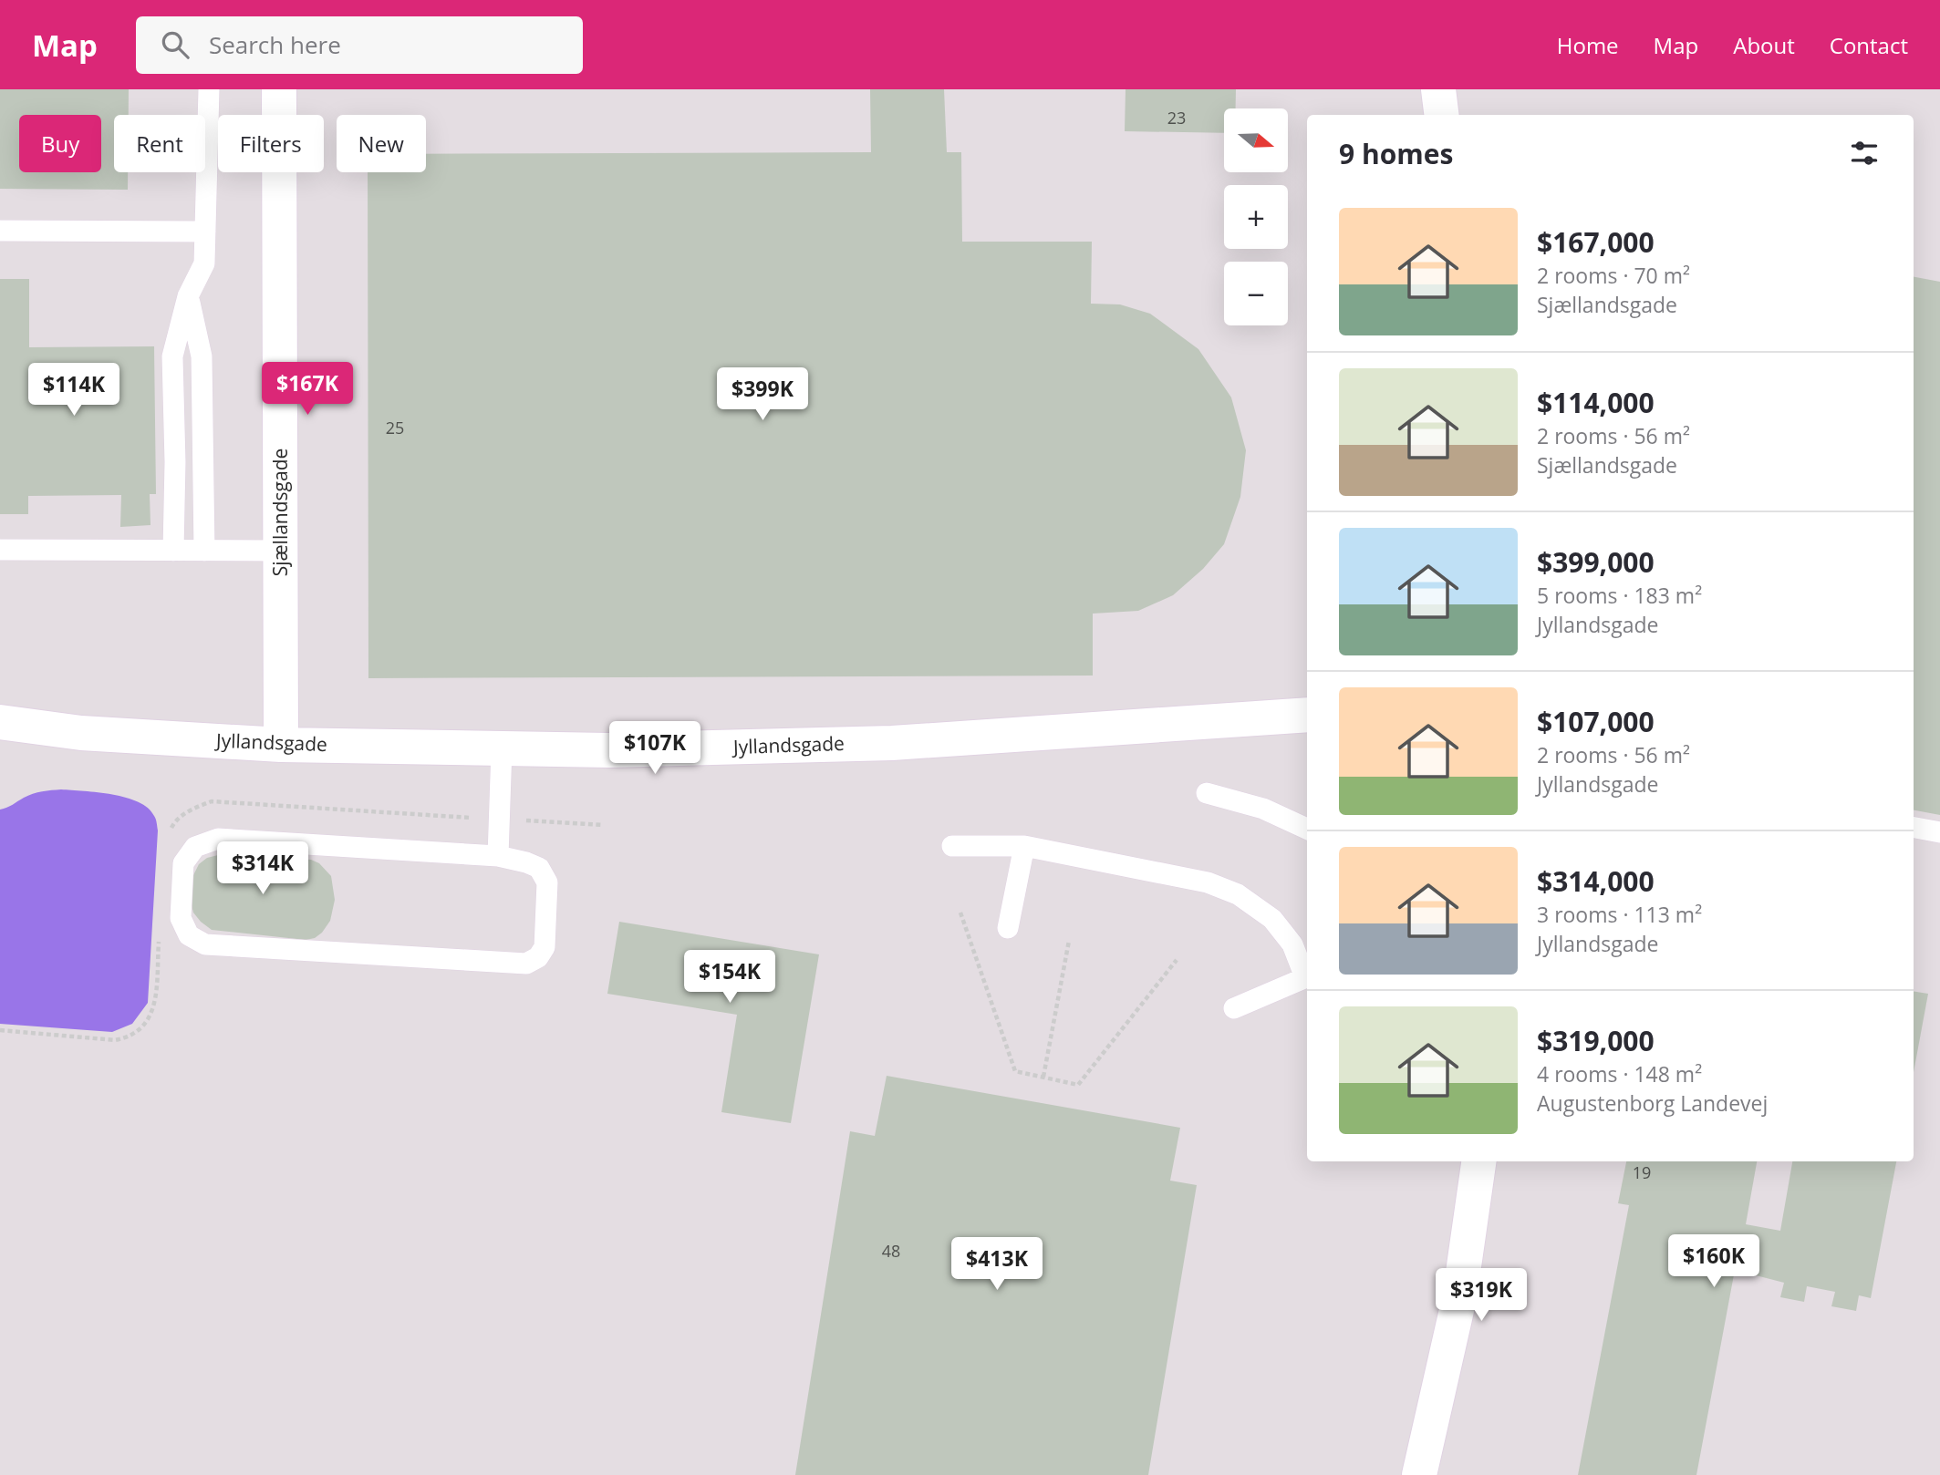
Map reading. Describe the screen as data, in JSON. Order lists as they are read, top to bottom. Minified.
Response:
{"streets":{"street":["Sjællandsgade","Jyllandsgade"]},"crossings":[["Sjællandsgade","Jyllandsgade"]],"house_numbers":["23","25","19","48"],"north":"right","page":{"header":"Map","search":"Search here","nav":["Home","Map","About","Contact"],"map_buttons":["+","−"],"chip":["Buy","Rent","Filters","New"],"heading":"9 homes","list":[{"name":"$167,000","note":"2 rooms · 70 m² · Sjællandsgade"},{"name":"$114,000","note":"2 rooms · 56 m² · Sjællandsgade"},{"name":"$399,000","note":"5 rooms · 183 m² · Jyllandsgade"},{"name":"$107,000","note":"2 rooms · 56 m² · Jyllandsgade"},{"name":"$314,000","note":"3 rooms · 113 m² · Jyllandsgade"},{"name":"$319,000","note":"4 rooms · 148 m² · Augustenborg Landevej"}],"price":["$167K","$114K","$399K","$107K","$314K","$154K","$160K","$413K","$319K"]}}
